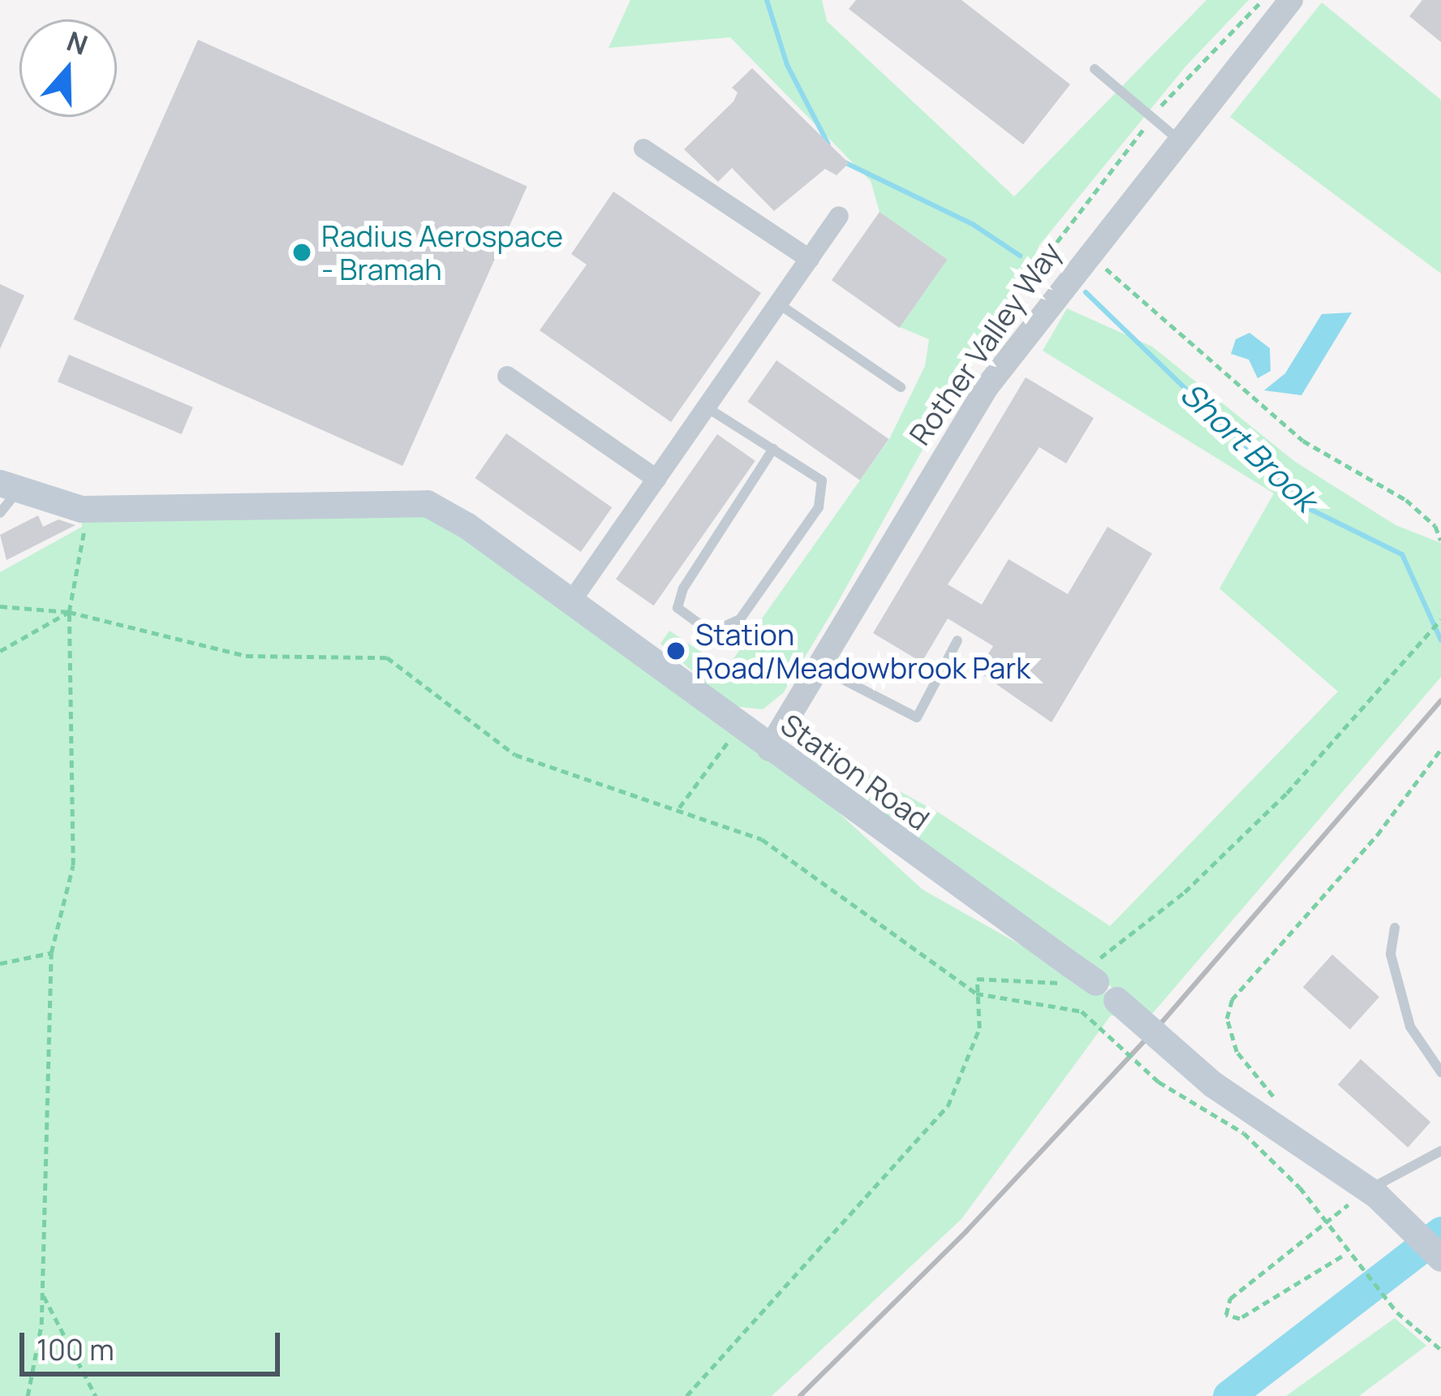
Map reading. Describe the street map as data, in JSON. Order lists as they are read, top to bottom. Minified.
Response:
{"streets":{"main road":["Station Road"],"street":["Rother Valley Way"]},"crossings":[["Rother Valley Way","Station Road"]],"water":["Short Brook"],"places":["Radius Aerospace - Bramah","Station Road/Meadowbrook Park"],"scale_bar":"100 m","north":"top"}
